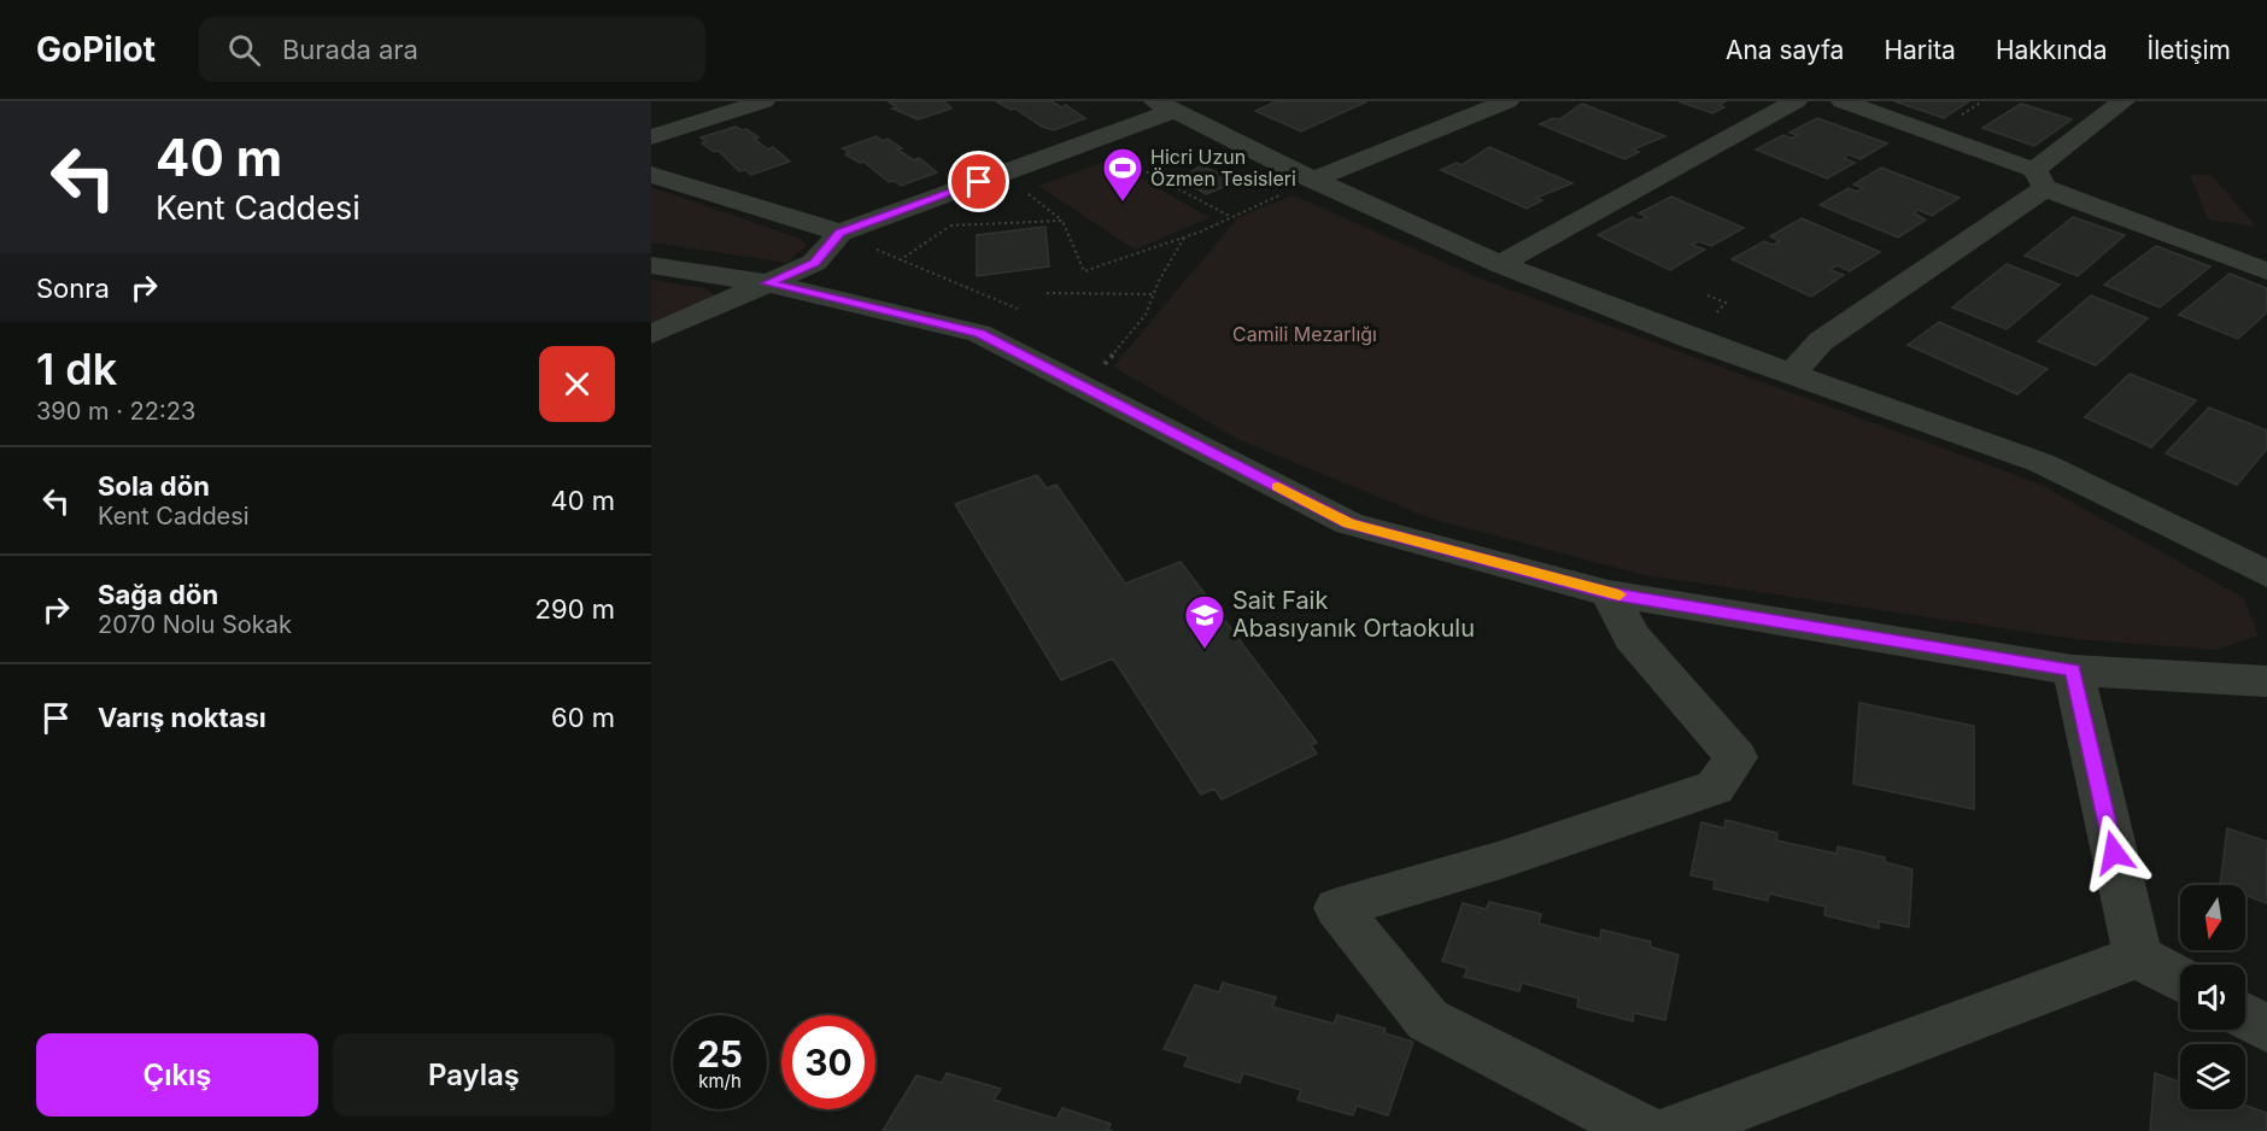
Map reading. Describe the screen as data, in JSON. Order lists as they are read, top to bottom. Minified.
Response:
{"parks":["Camili Mezarlığı"],"places":{"sports":["Hicri Uzun Özmen Tesisleri"],"school or university":["Sait Faik Abasıyanık Ortaokulu"]},"north":"bottom","page":{"header":"GoPilot","search":"Burada ara","nav":["Ana sayfa","Harita","Hakkında","İletişim"],"turn":["40 m","Kent Caddesi"],"then":"Sonra","heading":["1 dk","390 m · 22:23"],"list":[{"name":"Sola dön","note":"Kent Caddesi","value":"40 m"},{"name":"Sağa dön","note":"2070 Nolu Sokak","value":"290 m"},{"name":"Varış noktası","value":"60 m"}],"speed":"25 km/h","limit":"30","buttons":["Çıkış","Paylaş"]}}
